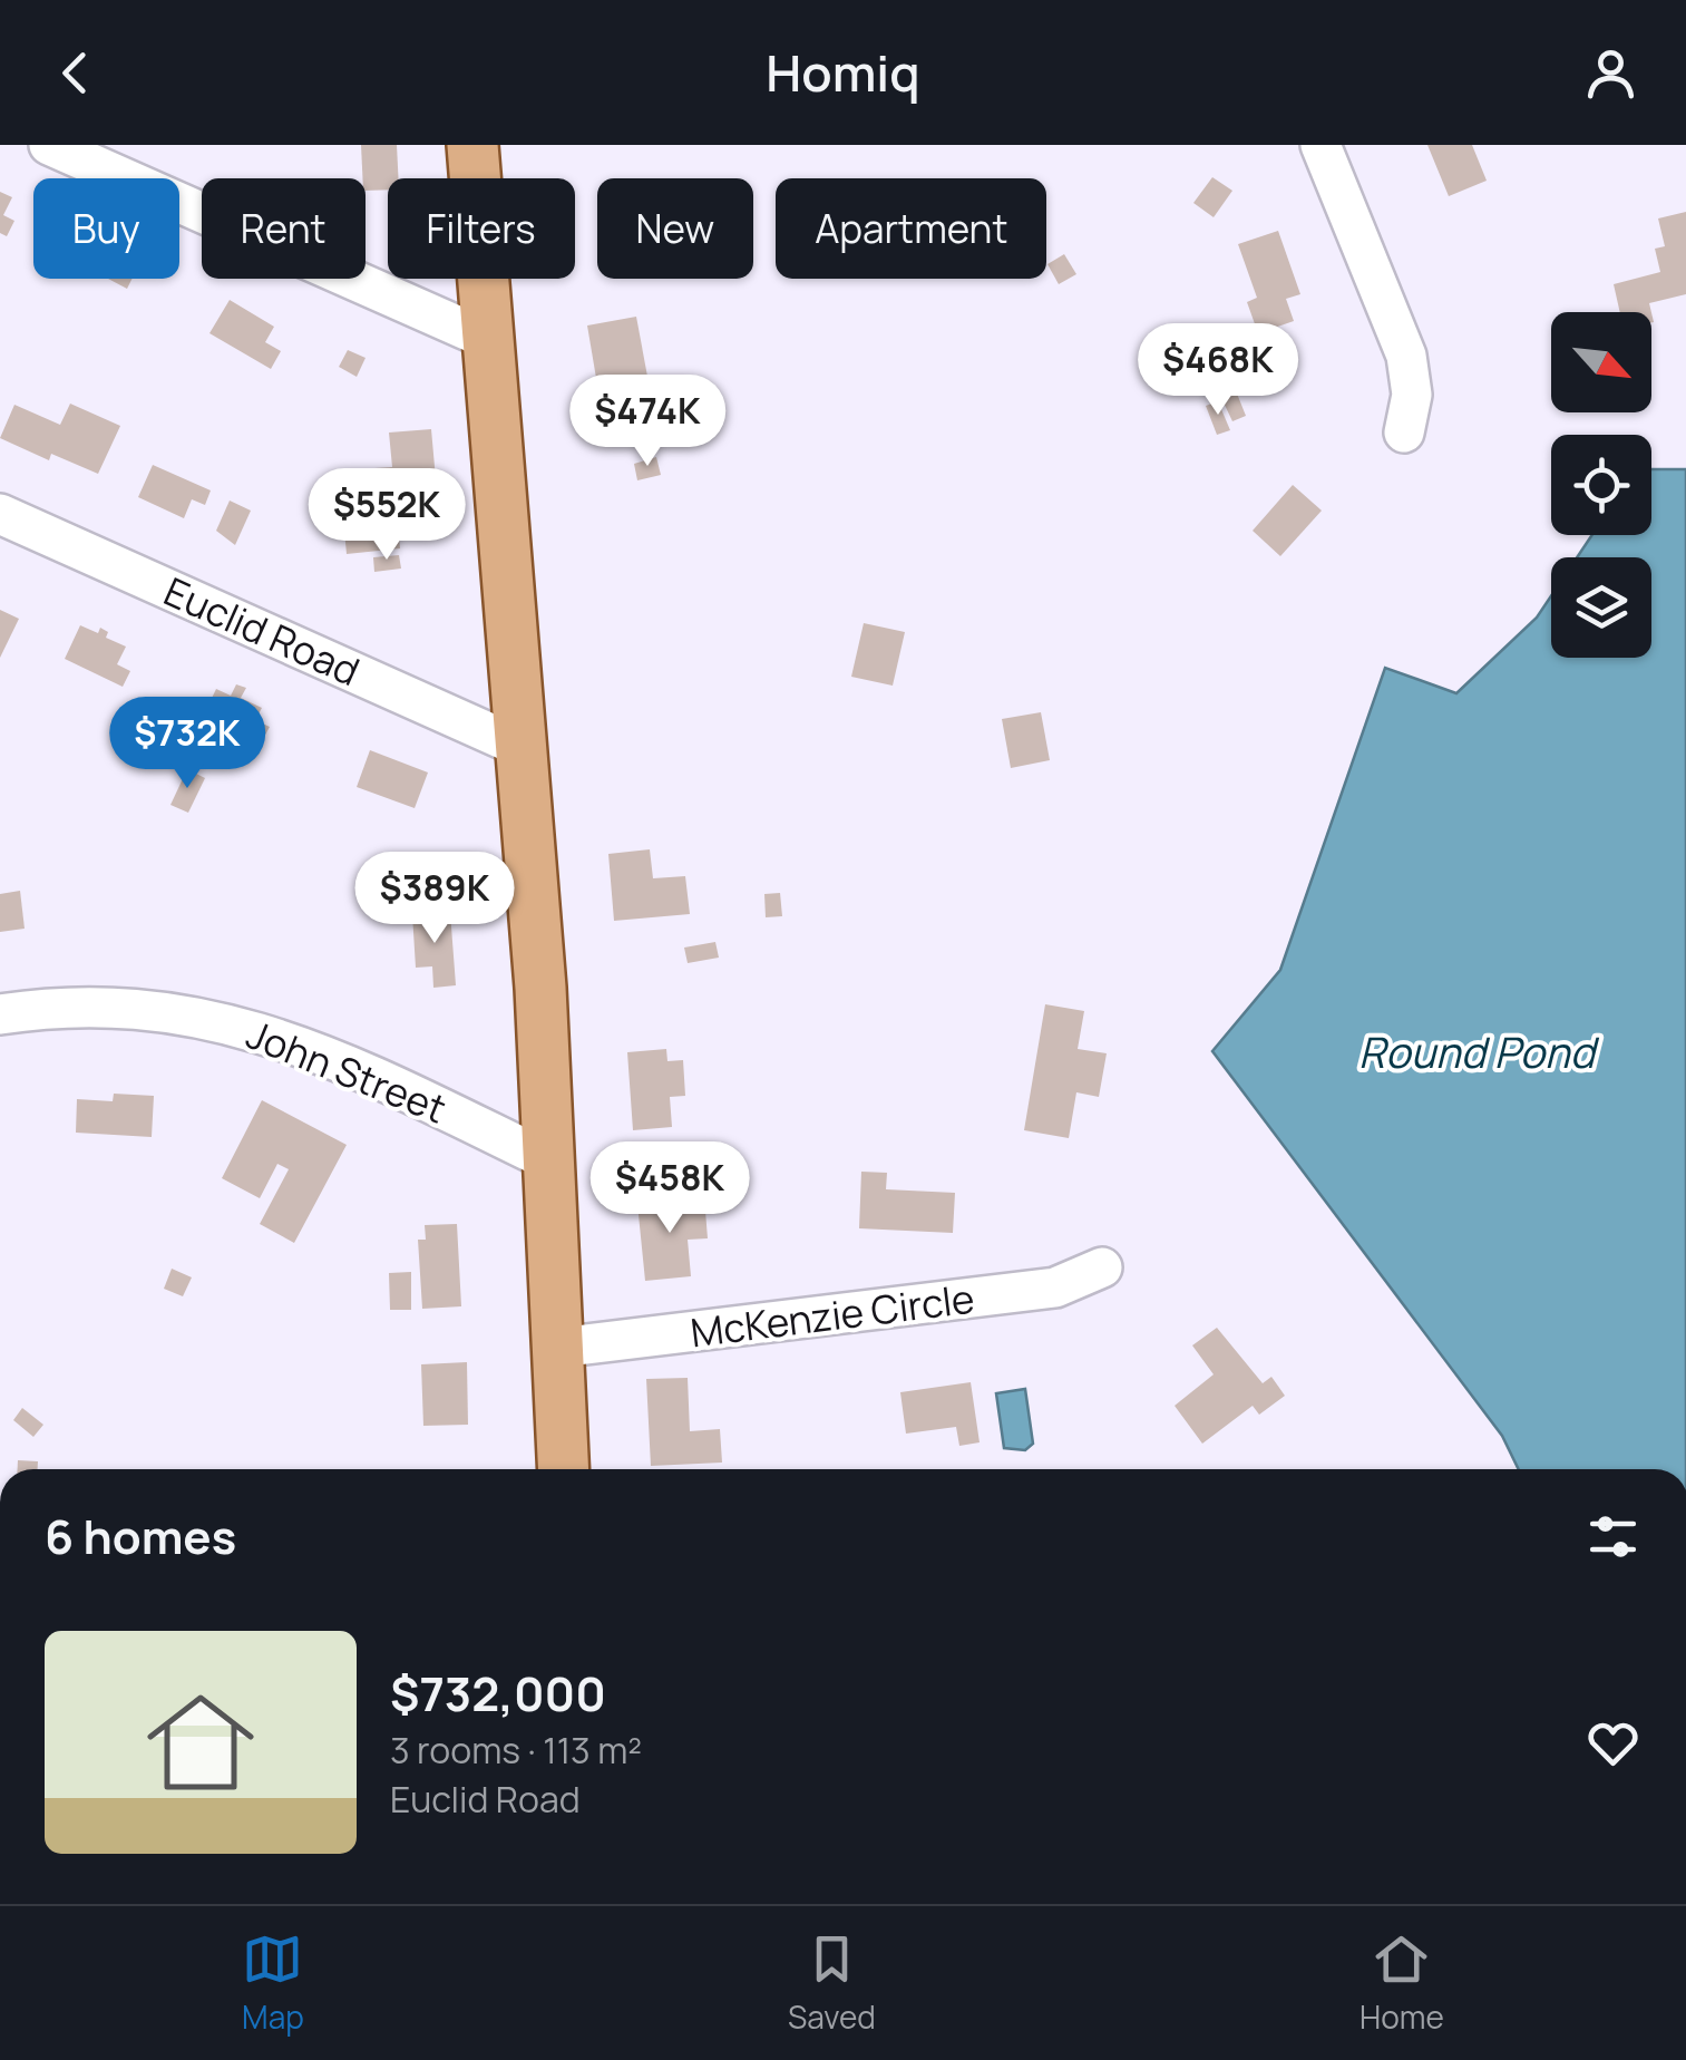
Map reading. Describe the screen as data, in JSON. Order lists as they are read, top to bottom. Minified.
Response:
{"streets":{"street":["Euclid Road","John Street","McKenzie Circle"]},"water":["Round Pond"],"north":"bottom right","page":{"header":"Homiq","chip":["Buy","Rent","Filters","New","Apartment"],"price":["$468K","$474K","$552K","$732K","$389K","$458K"],"heading":"6 homes","list":[{"name":"$732,000","note":"3 rooms · 113 m² · Euclid Road"}],"tabs":["Map","Saved","Home"]}}
